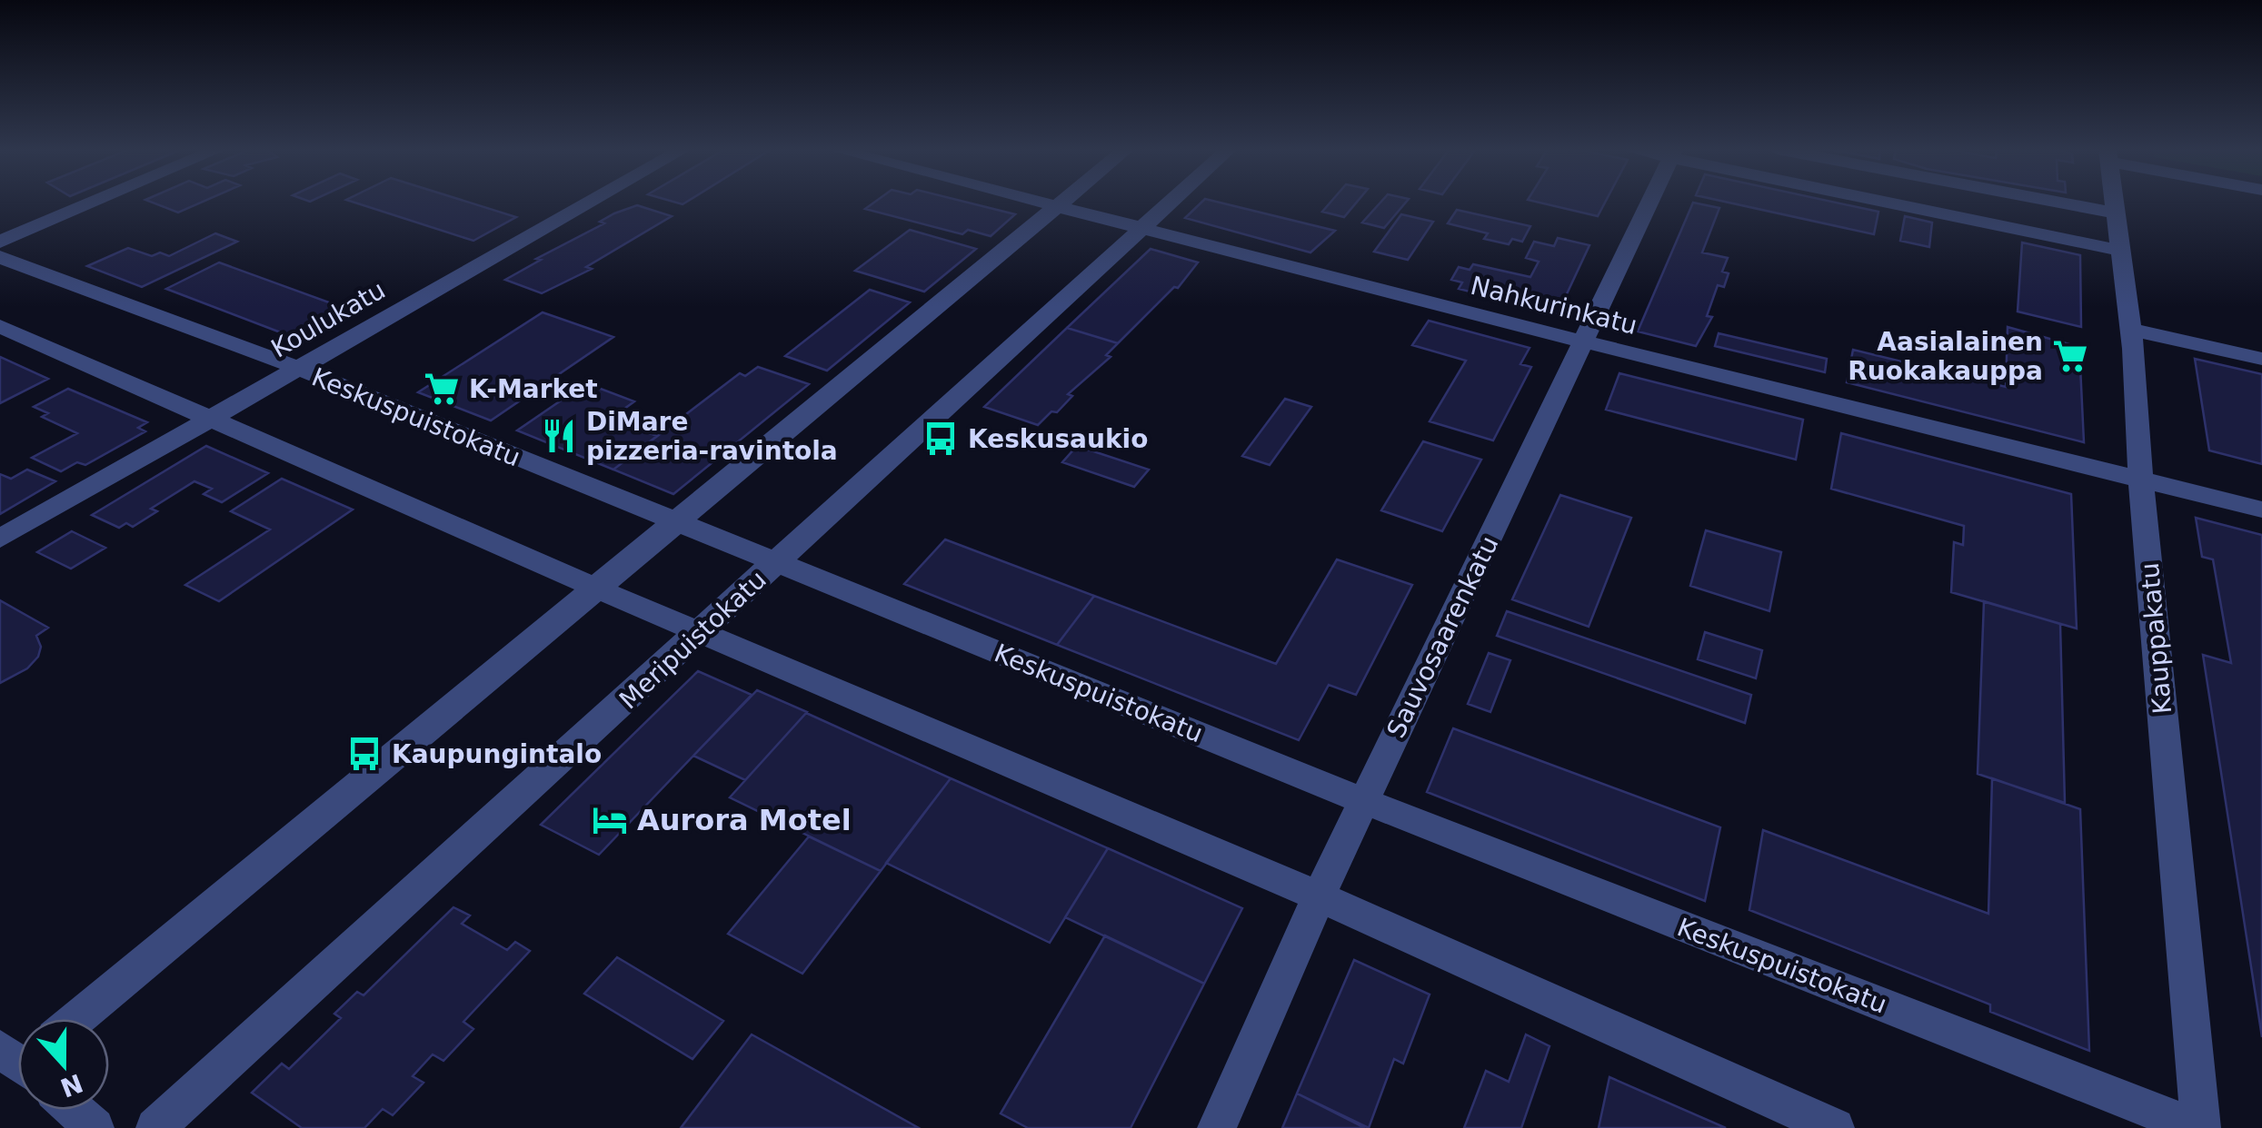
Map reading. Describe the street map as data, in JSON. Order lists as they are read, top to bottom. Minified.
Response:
{"streets":{"street":["Nahkurinkatu","Koulukatu","Keskuspuistokatu","Sauvosaarenkatu","Kauppakatu","Meripuistokatu"]},"crossings":[["Nahkurinkatu","Sauvosaarenkatu"],["Nahkurinkatu","Kauppakatu"],["Nahkurinkatu","Meripuistokatu"],["Koulukatu","Keskuspuistokatu"],["Keskuspuistokatu","Sauvosaarenkatu"],["Keskuspuistokatu","Kauppakatu"],["Keskuspuistokatu","Meripuistokatu"]],"places":{"supermarket":["Aasialainen Ruokakauppa","K-Market"],"restaurant":["DiMare pizzeria-ravintola"],"bus stop":["Keskusaukio","Kaupungintalo"],"hotel":["Aurora Motel"]},"north":"bottom"}
